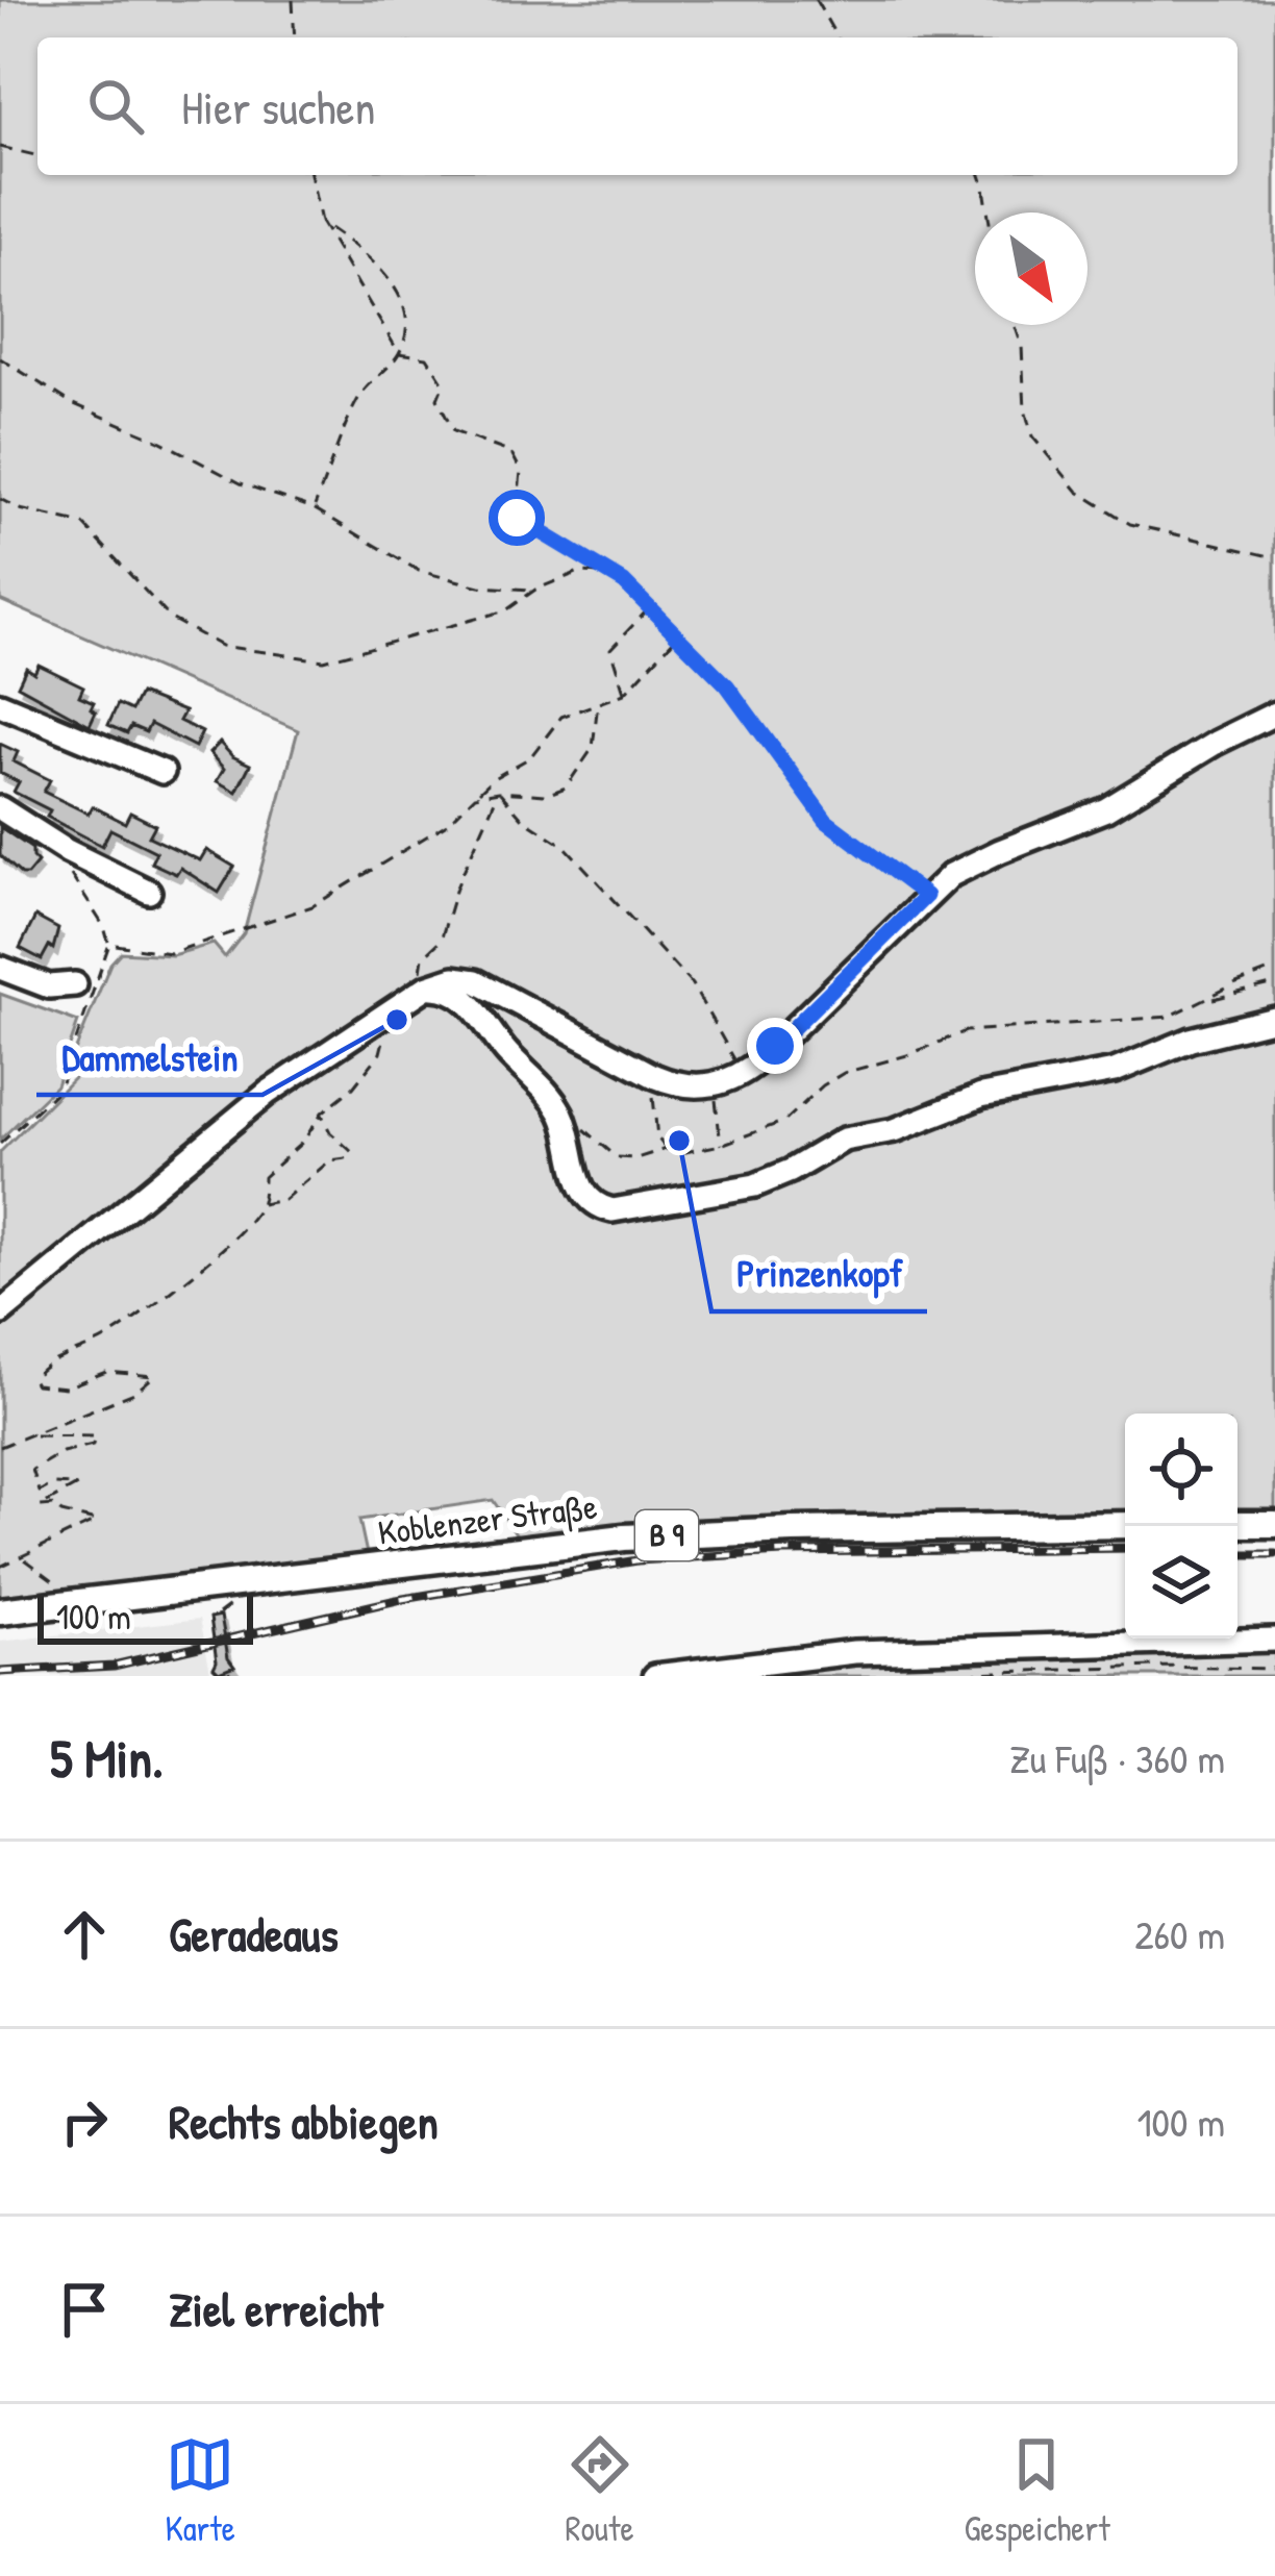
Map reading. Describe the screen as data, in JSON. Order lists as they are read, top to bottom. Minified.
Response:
{"streets":{"main road":["Koblenzer Straße","B 9"]},"places":["Dammelstein","Prinzenkopf"],"scale_bar":"100 m","north":"bottom right","page":{"search":"Hier suchen","scale":"100 m","heading":["5 Min.","Zu Fuß · 360 m"],"list":[["Geradeaus","260 m"],["Rechts abbiegen","100 m"],"Ziel erreicht"],"nav":["Karte","Route","Gespeichert"]}}
